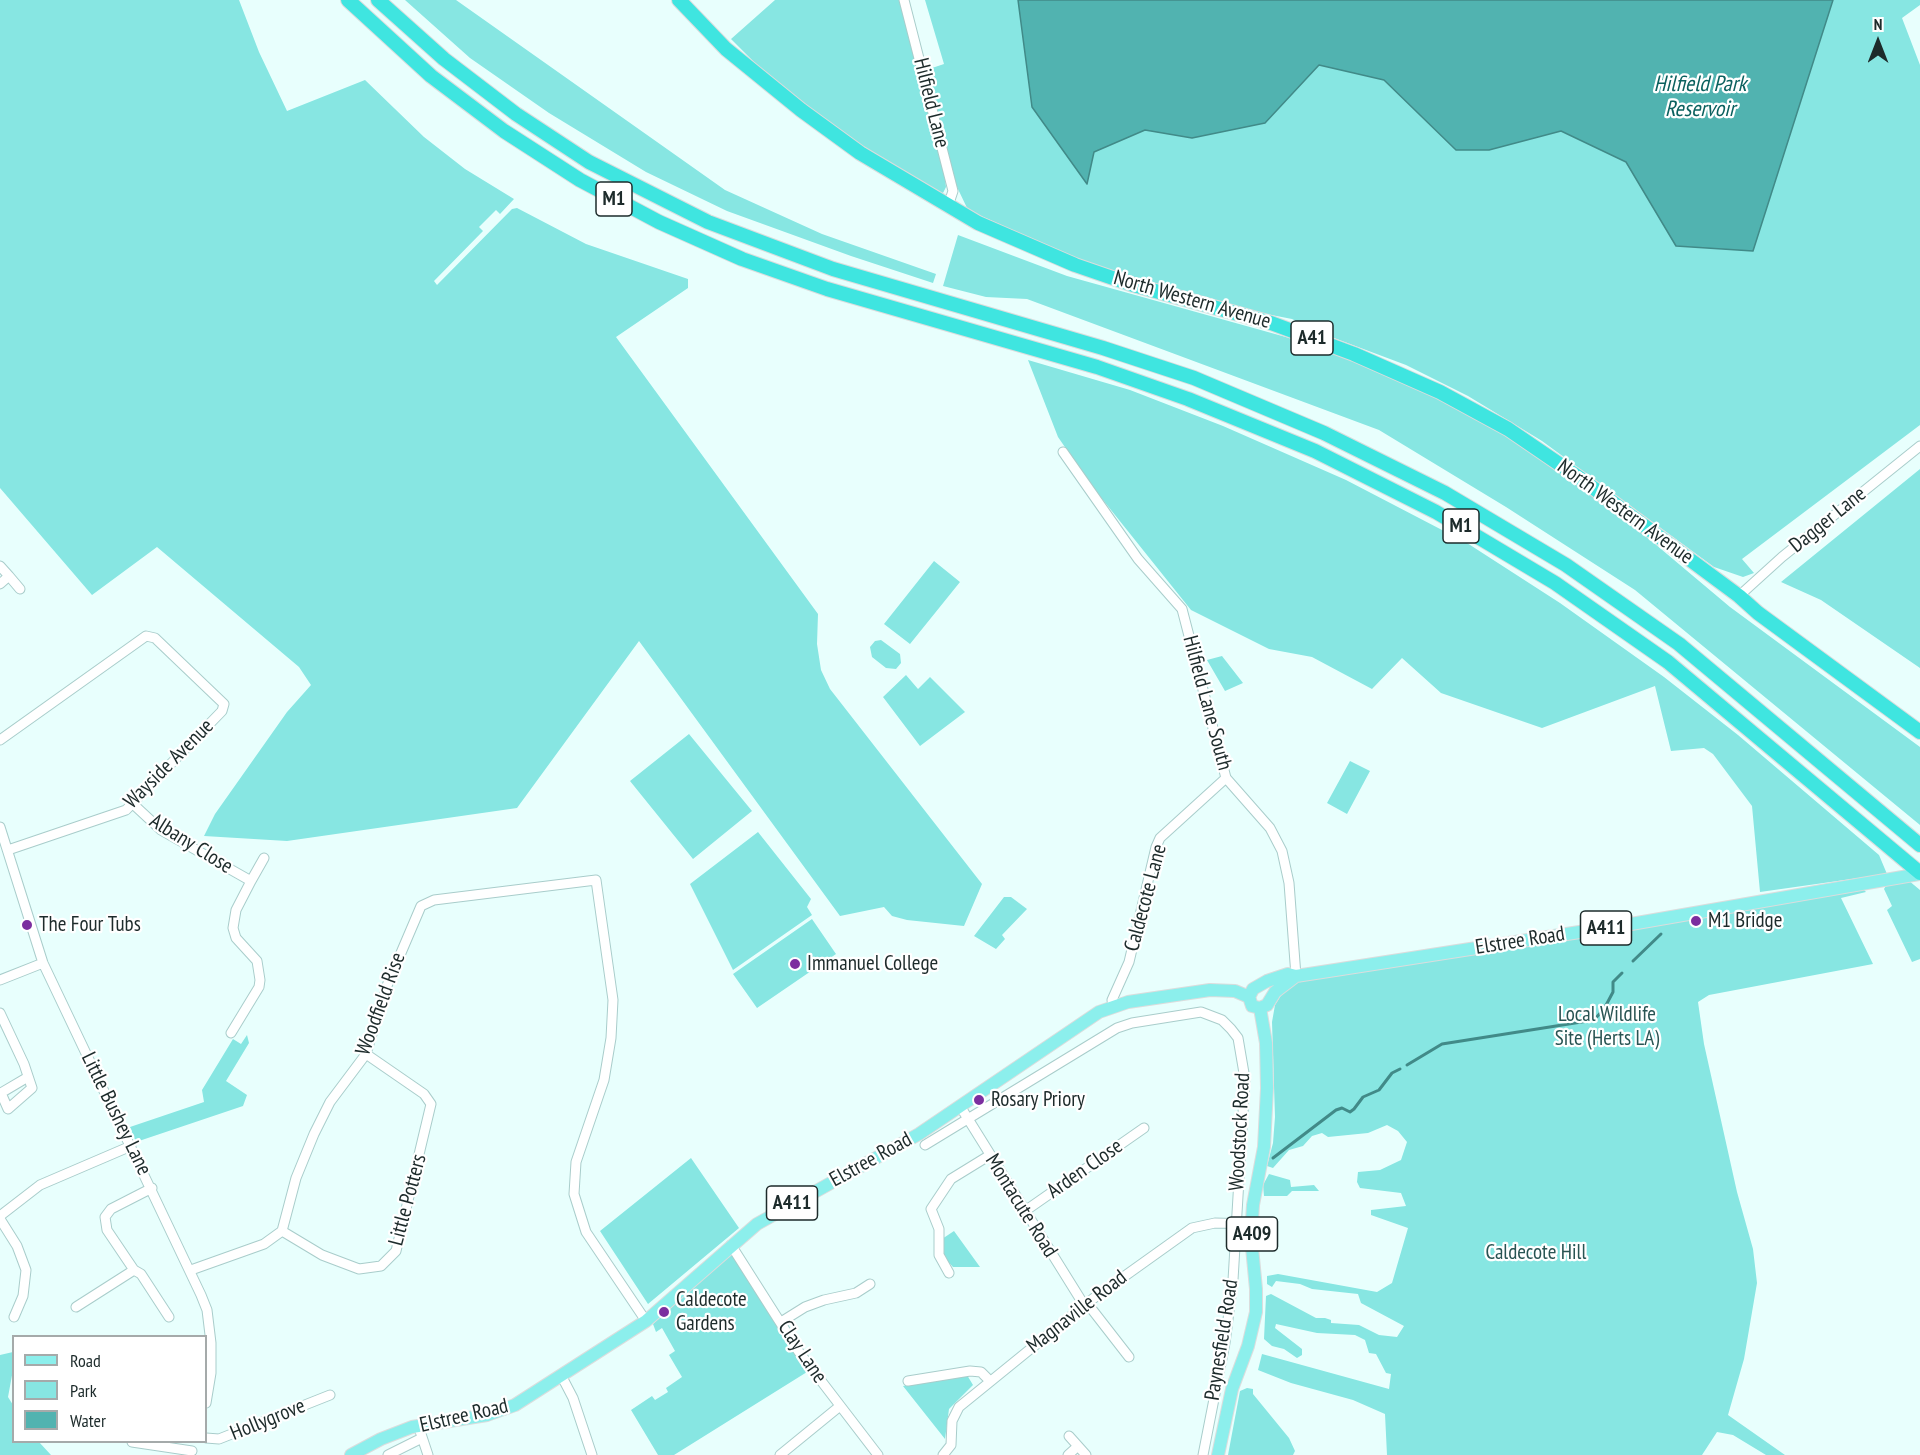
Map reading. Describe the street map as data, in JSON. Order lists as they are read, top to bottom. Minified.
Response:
{"streets":{"highway":["M1","North Western Avenue","A41"],"main road":["A411","Elstree Road","A409"],"street":["Hilfield Lane","Dagger Lane","Hilfield Lane South","Wayside Avenue","Albany Close","Caldecote Lane","Woodfield Rise","Little Bushey Lane","Woodstock Road","Arden Close","Little Potters","Montacute Road","Magnaville Road","Paynesfield Road","Clay Lane","Hollygrove"]},"crossings":[["Hilfield Lane","North Western Avenue"],["M1","Elstree Road"],["North Western Avenue","Dagger Lane"],["Hilfield Lane South","Caldecote Lane"],["Hilfield Lane South","Elstree Road"],["Wayside Avenue","Albany Close"],["Wayside Avenue","Little Bushey Lane"],["Caldecote Lane","Elstree Road"],["Elstree Road","Woodfield Rise"],["Elstree Road","Montacute Road"],["Elstree Road","A409"],["Elstree Road","Clay Lane"],["Woodfield Rise","Little Potters"],["Woodstock Road","Montacute Road"],["Woodstock Road","Magnaville Road"],["Woodstock Road","Paynesfield Road"],["Arden Close","Montacute Road"],["Montacute Road","Magnaville Road"],["A409","Magnaville Road"],["Magnaville Road","Paynesfield Road"]],"water":["Hilfield Park Reservoir"],"parks":["Local Wildlife Site (Herts LA)","Caldecote Hill"],"places":["M1 Bridge","The Four Tubs","Immanuel College","Rosary Priory","Caldecote Gardens"],"legend":["Road","Park","Water"],"north":"top"}
